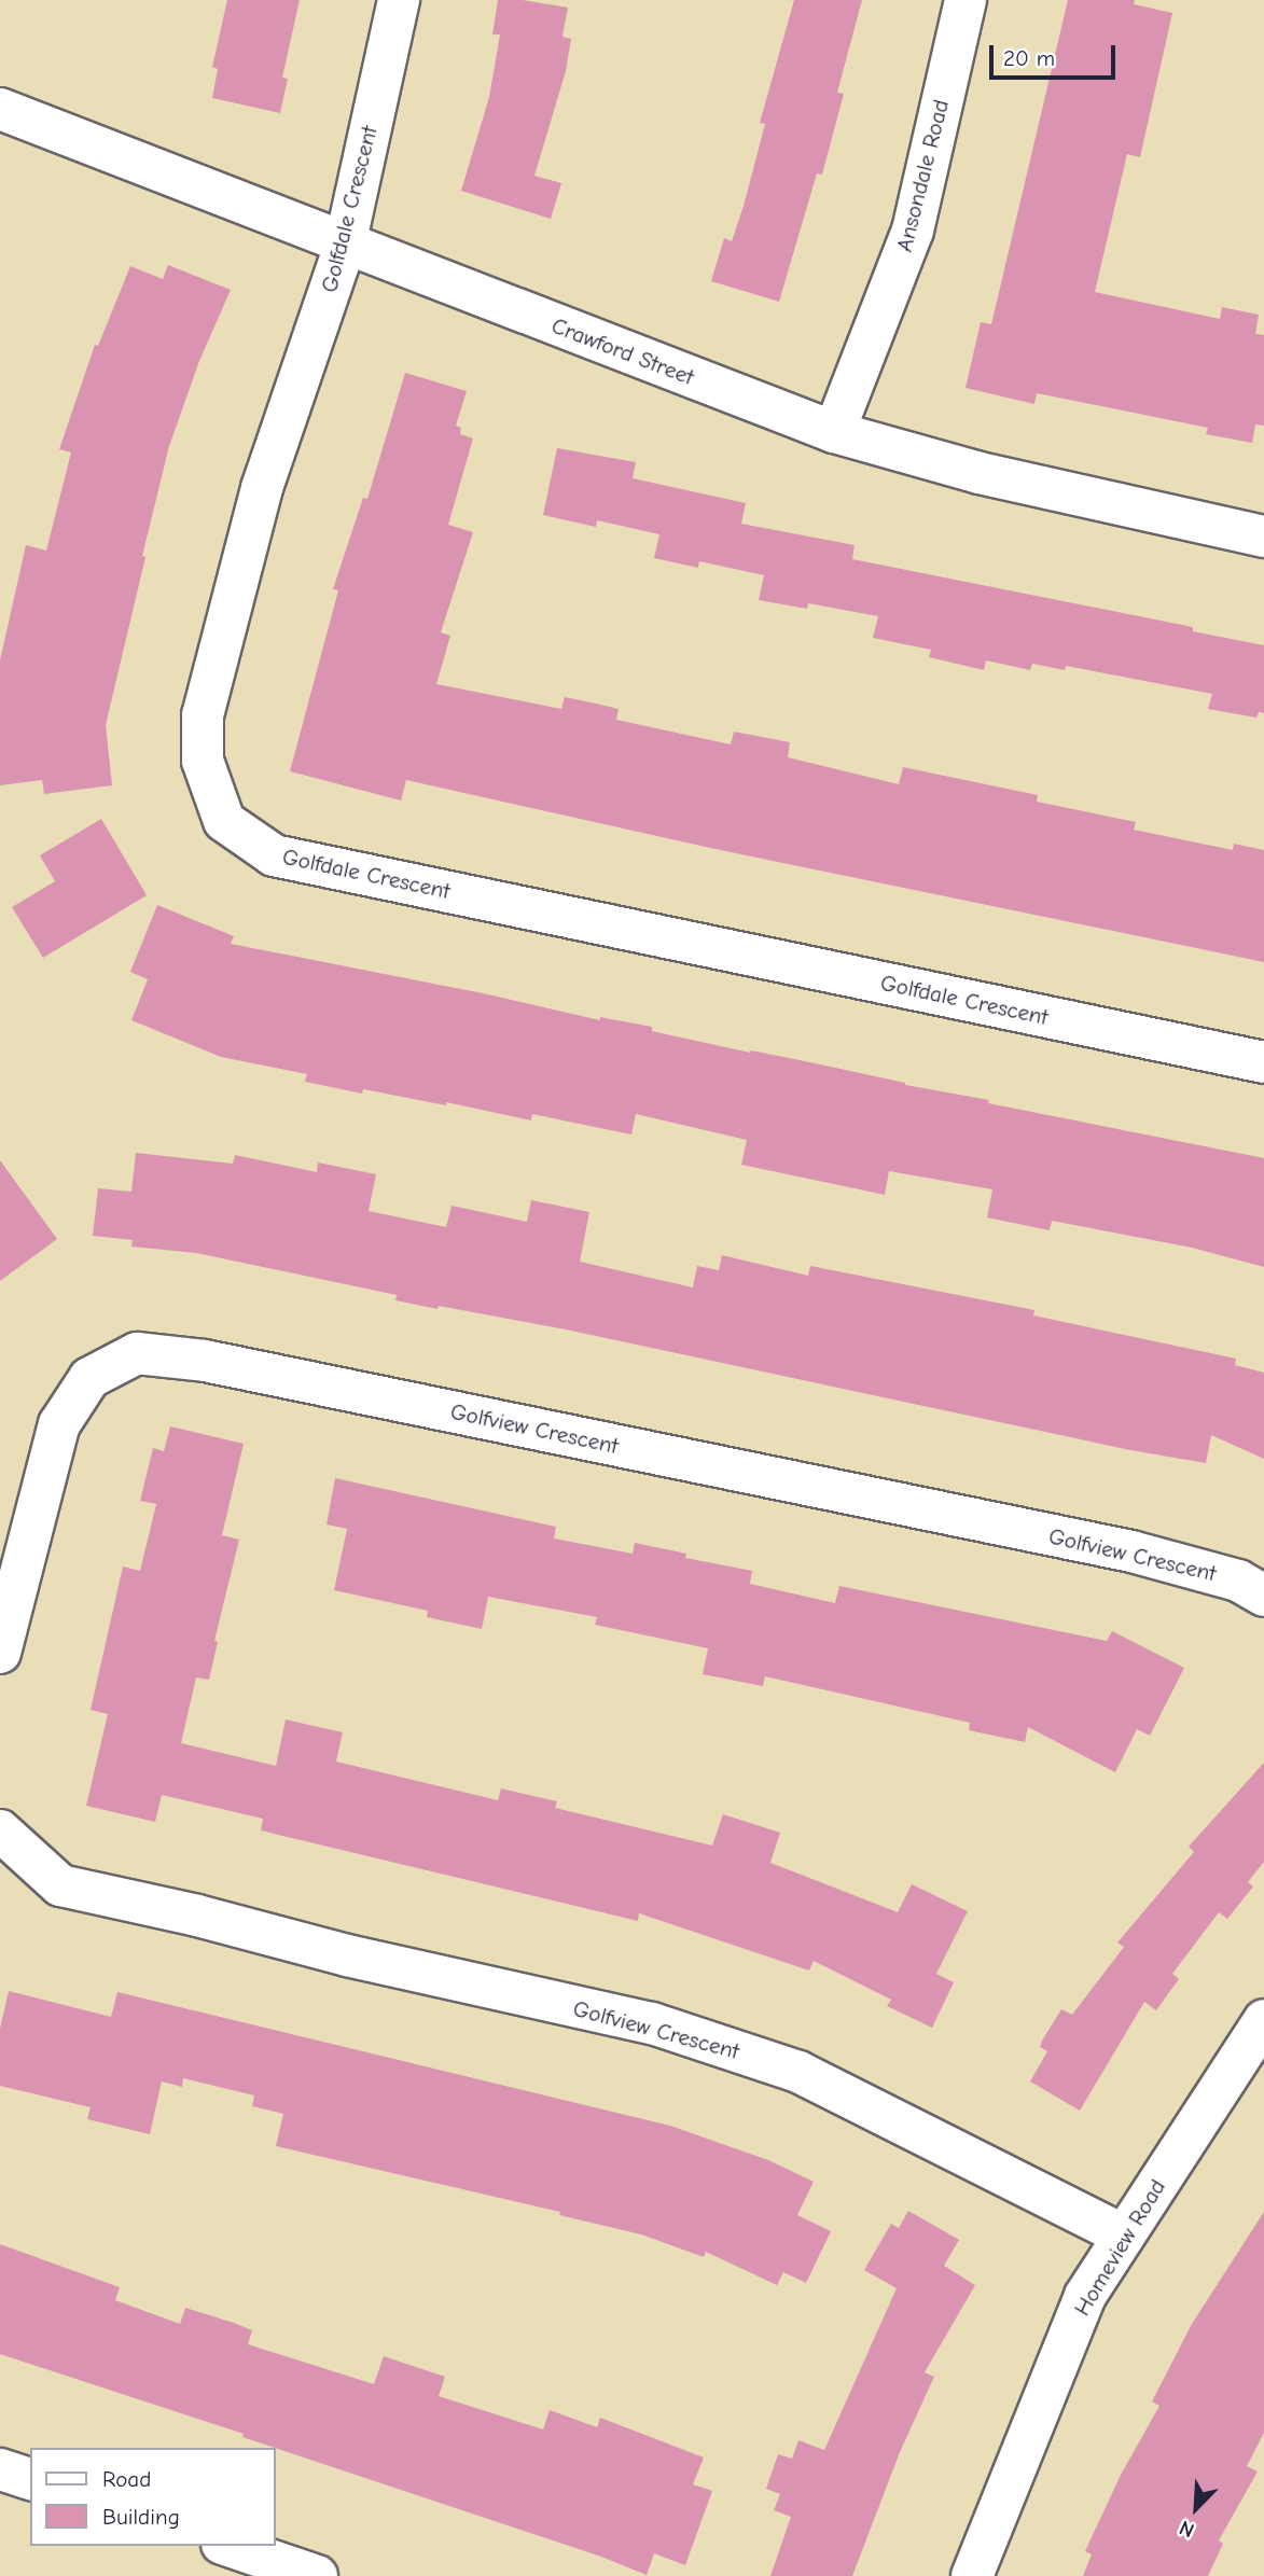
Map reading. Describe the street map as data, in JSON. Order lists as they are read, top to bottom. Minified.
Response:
{"streets":{"street":["Ansondale Road","Golfdale Crescent","Crawford Street","Golfview Crescent","Homeview Road"]},"crossings":[["Ansondale Road","Crawford Street"],["Golfdale Crescent","Crawford Street"],["Golfview Crescent","Homeview Road"]],"legend":["Road","Building"],"scale_bar":"20 m","north":"bottom left"}
